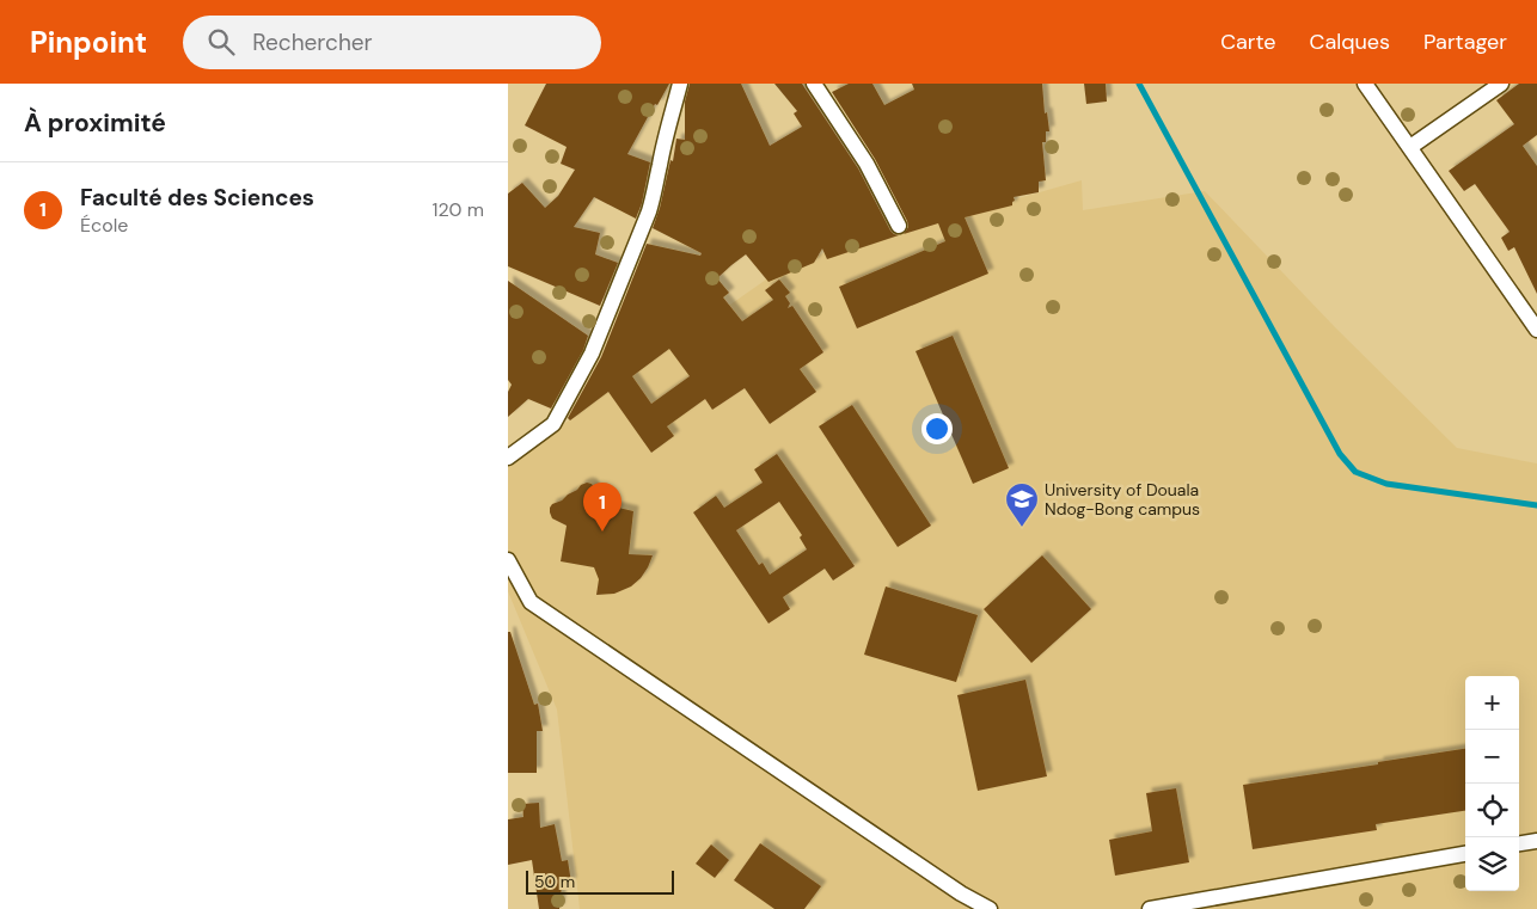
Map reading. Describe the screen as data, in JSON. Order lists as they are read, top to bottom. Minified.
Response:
{"places":{"school or university":["University of Douala Ndog-Bong campus"]},"scale_bar":"50 m","page":{"header":"Pinpoint","search":"Rechercher","nav":["Carte","Calques","Partager"],"heading":"À proximité","list":[{"mark":"1","name":"Faculté des Sciences","note":"École","value":"120 m"}],"pins":"1","map_buttons":["+","−"],"scale":"50 m"}}
